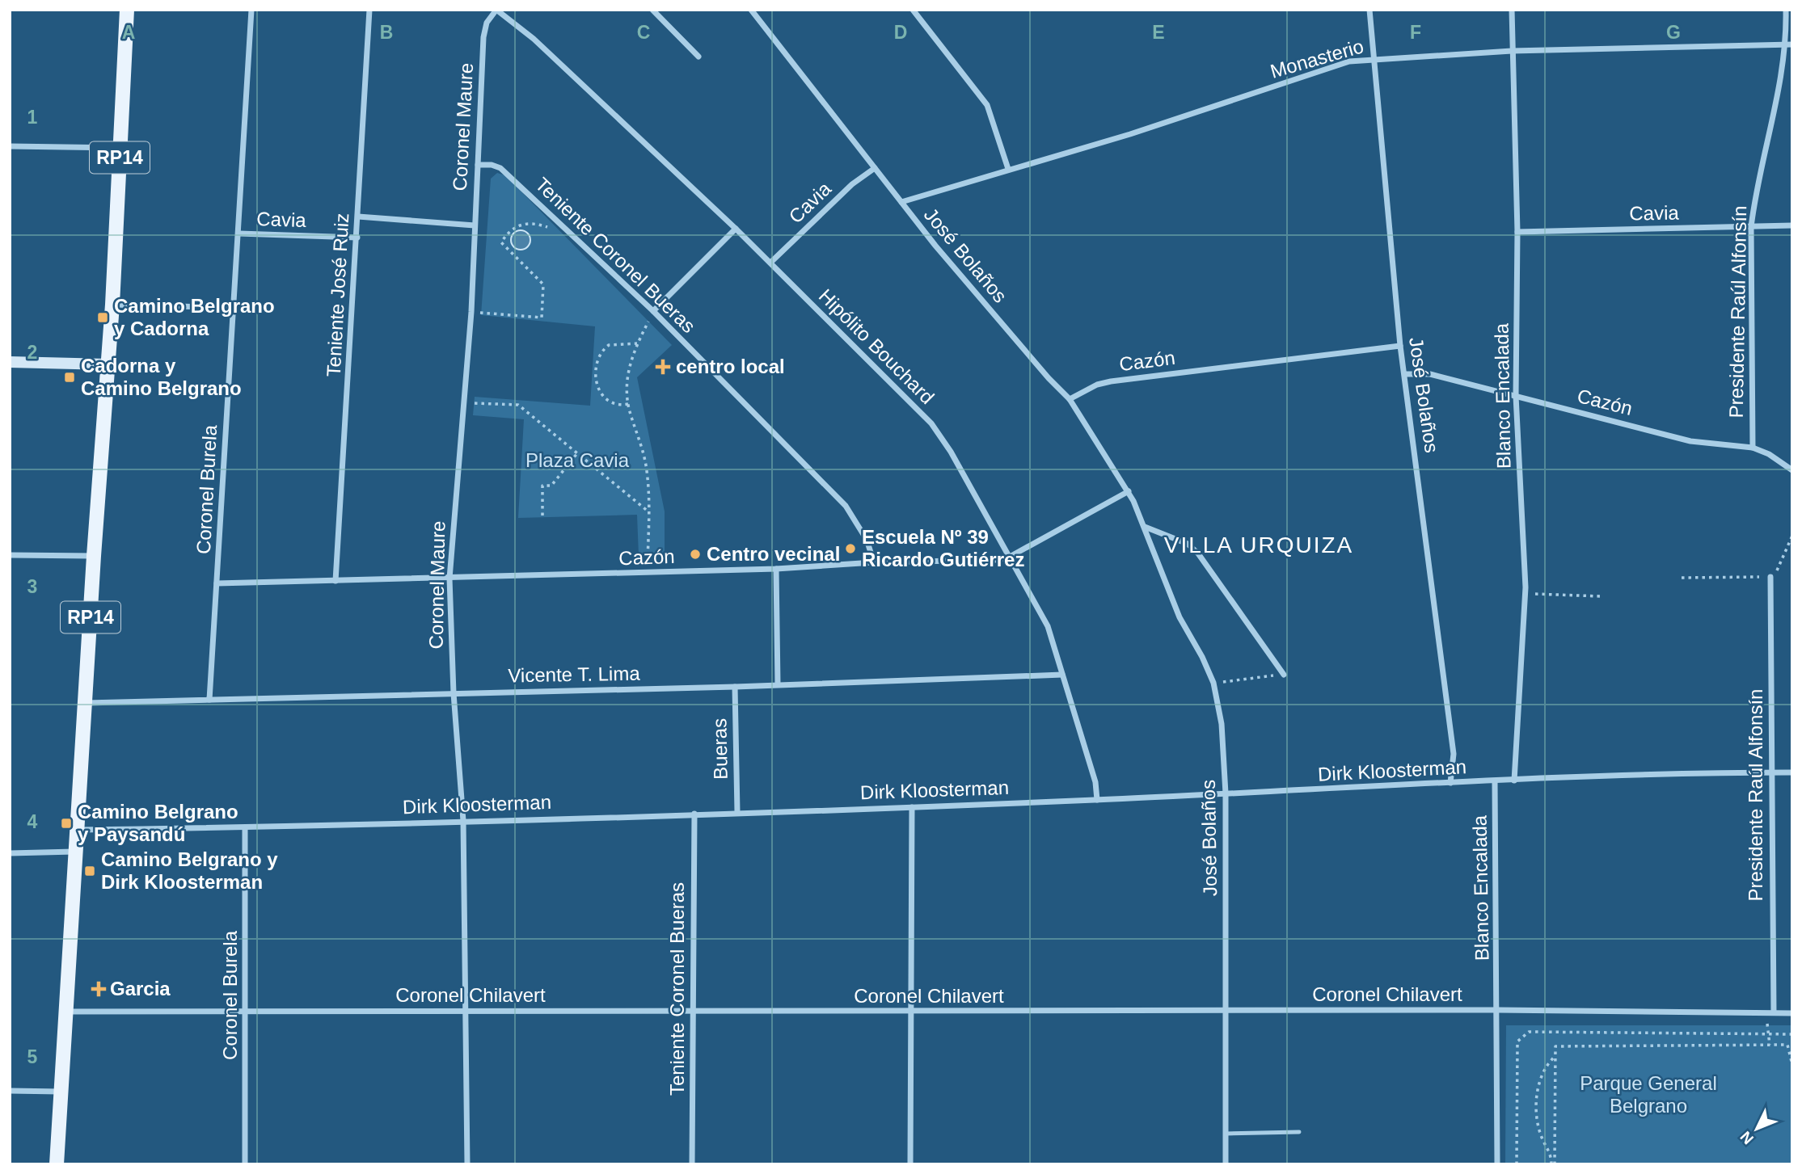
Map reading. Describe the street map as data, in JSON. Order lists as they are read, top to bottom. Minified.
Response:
{"streets":{"main road":["RP14"],"street":["Monasterio","Coronel Maure","Cavia","Teniente Coronel Bueras","José Bolaños","Teniente José Ruiz","Presidente Raúl Alfonsín","Hipólito Bouchard","Cazón","Blanco Encalada","Coronel Burela","Vicente T. Lima","Bueras","Dirk Kloosterman","Coronel Chilavert"]},"crossings":[["Monasterio","José Bolaños"],["Monasterio","Presidente Raúl Alfonsín"],["Monasterio","Blanco Encalada"],["Coronel Maure","Teniente Coronel Bueras"],["Coronel Maure","Hipólito Bouchard"],["Coronel Maure","Cazón"],["Coronel Maure","Vicente T. Lima"],["Coronel Maure","Dirk Kloosterman"],["Coronel Maure","Coronel Chilavert"],["RP14","Vicente T. Lima"],["RP14","Dirk Kloosterman"],["RP14","Coronel Chilavert"],["Cavia","José Bolaños"],["Cavia","Teniente José Ruiz"],["Cavia","Presidente Raúl Alfonsín"],["Cavia","Hipólito Bouchard"],["Cavia","Blanco Encalada"],["Cavia","Coronel Burela"],["Teniente Coronel Bueras","Cazón"],["Teniente Coronel Bueras","Dirk Kloosterman"],["Teniente Coronel Bueras","Coronel Chilavert"],["José Bolaños","Cazón"],["José Bolaños","Dirk Kloosterman"],["José Bolaños","Coronel Chilavert"],["Teniente José Ruiz","Cazón"],["Presidente Raúl Alfonsín","Cazón"],["Presidente Raúl Alfonsín","Dirk Kloosterman"],["Presidente Raúl Alfonsín","Coronel Chilavert"],["Hipólito Bouchard","Cazón"],["Hipólito Bouchard","Vicente T. Lima"],["Hipólito Bouchard","Dirk Kloosterman"],["Cazón","Blanco Encalada"],["Cazón","Coronel Burela"],["Blanco Encalada","Dirk Kloosterman"],["Blanco Encalada","Coronel Chilavert"],["Coronel Burela","Vicente T. Lima"],["Coronel Burela","Dirk Kloosterman"],["Coronel Burela","Coronel Chilavert"],["Vicente T. Lima","Bueras"],["Bueras","Dirk Kloosterman"]],"districts":["VILLA URQUIZA"],"parks":["Plaza Cavia","Parque General Belgrano"],"places":{"transit":["Camino Belgrano y Cadorna","Cadorna y Camino Belgrano","Camino Belgrano y Paysandú","Camino Belgrano y Dirk Kloosterman"],"health":["centro local","Garcia"],"other":["Escuela Nº 39 Ricardo Gutiérrez","Centro vecinal"]},"north":"bottom left","grid":{"columns":["A","B","C","D","E","F","G"],"rows":["1","2","3","4","5"]}}
